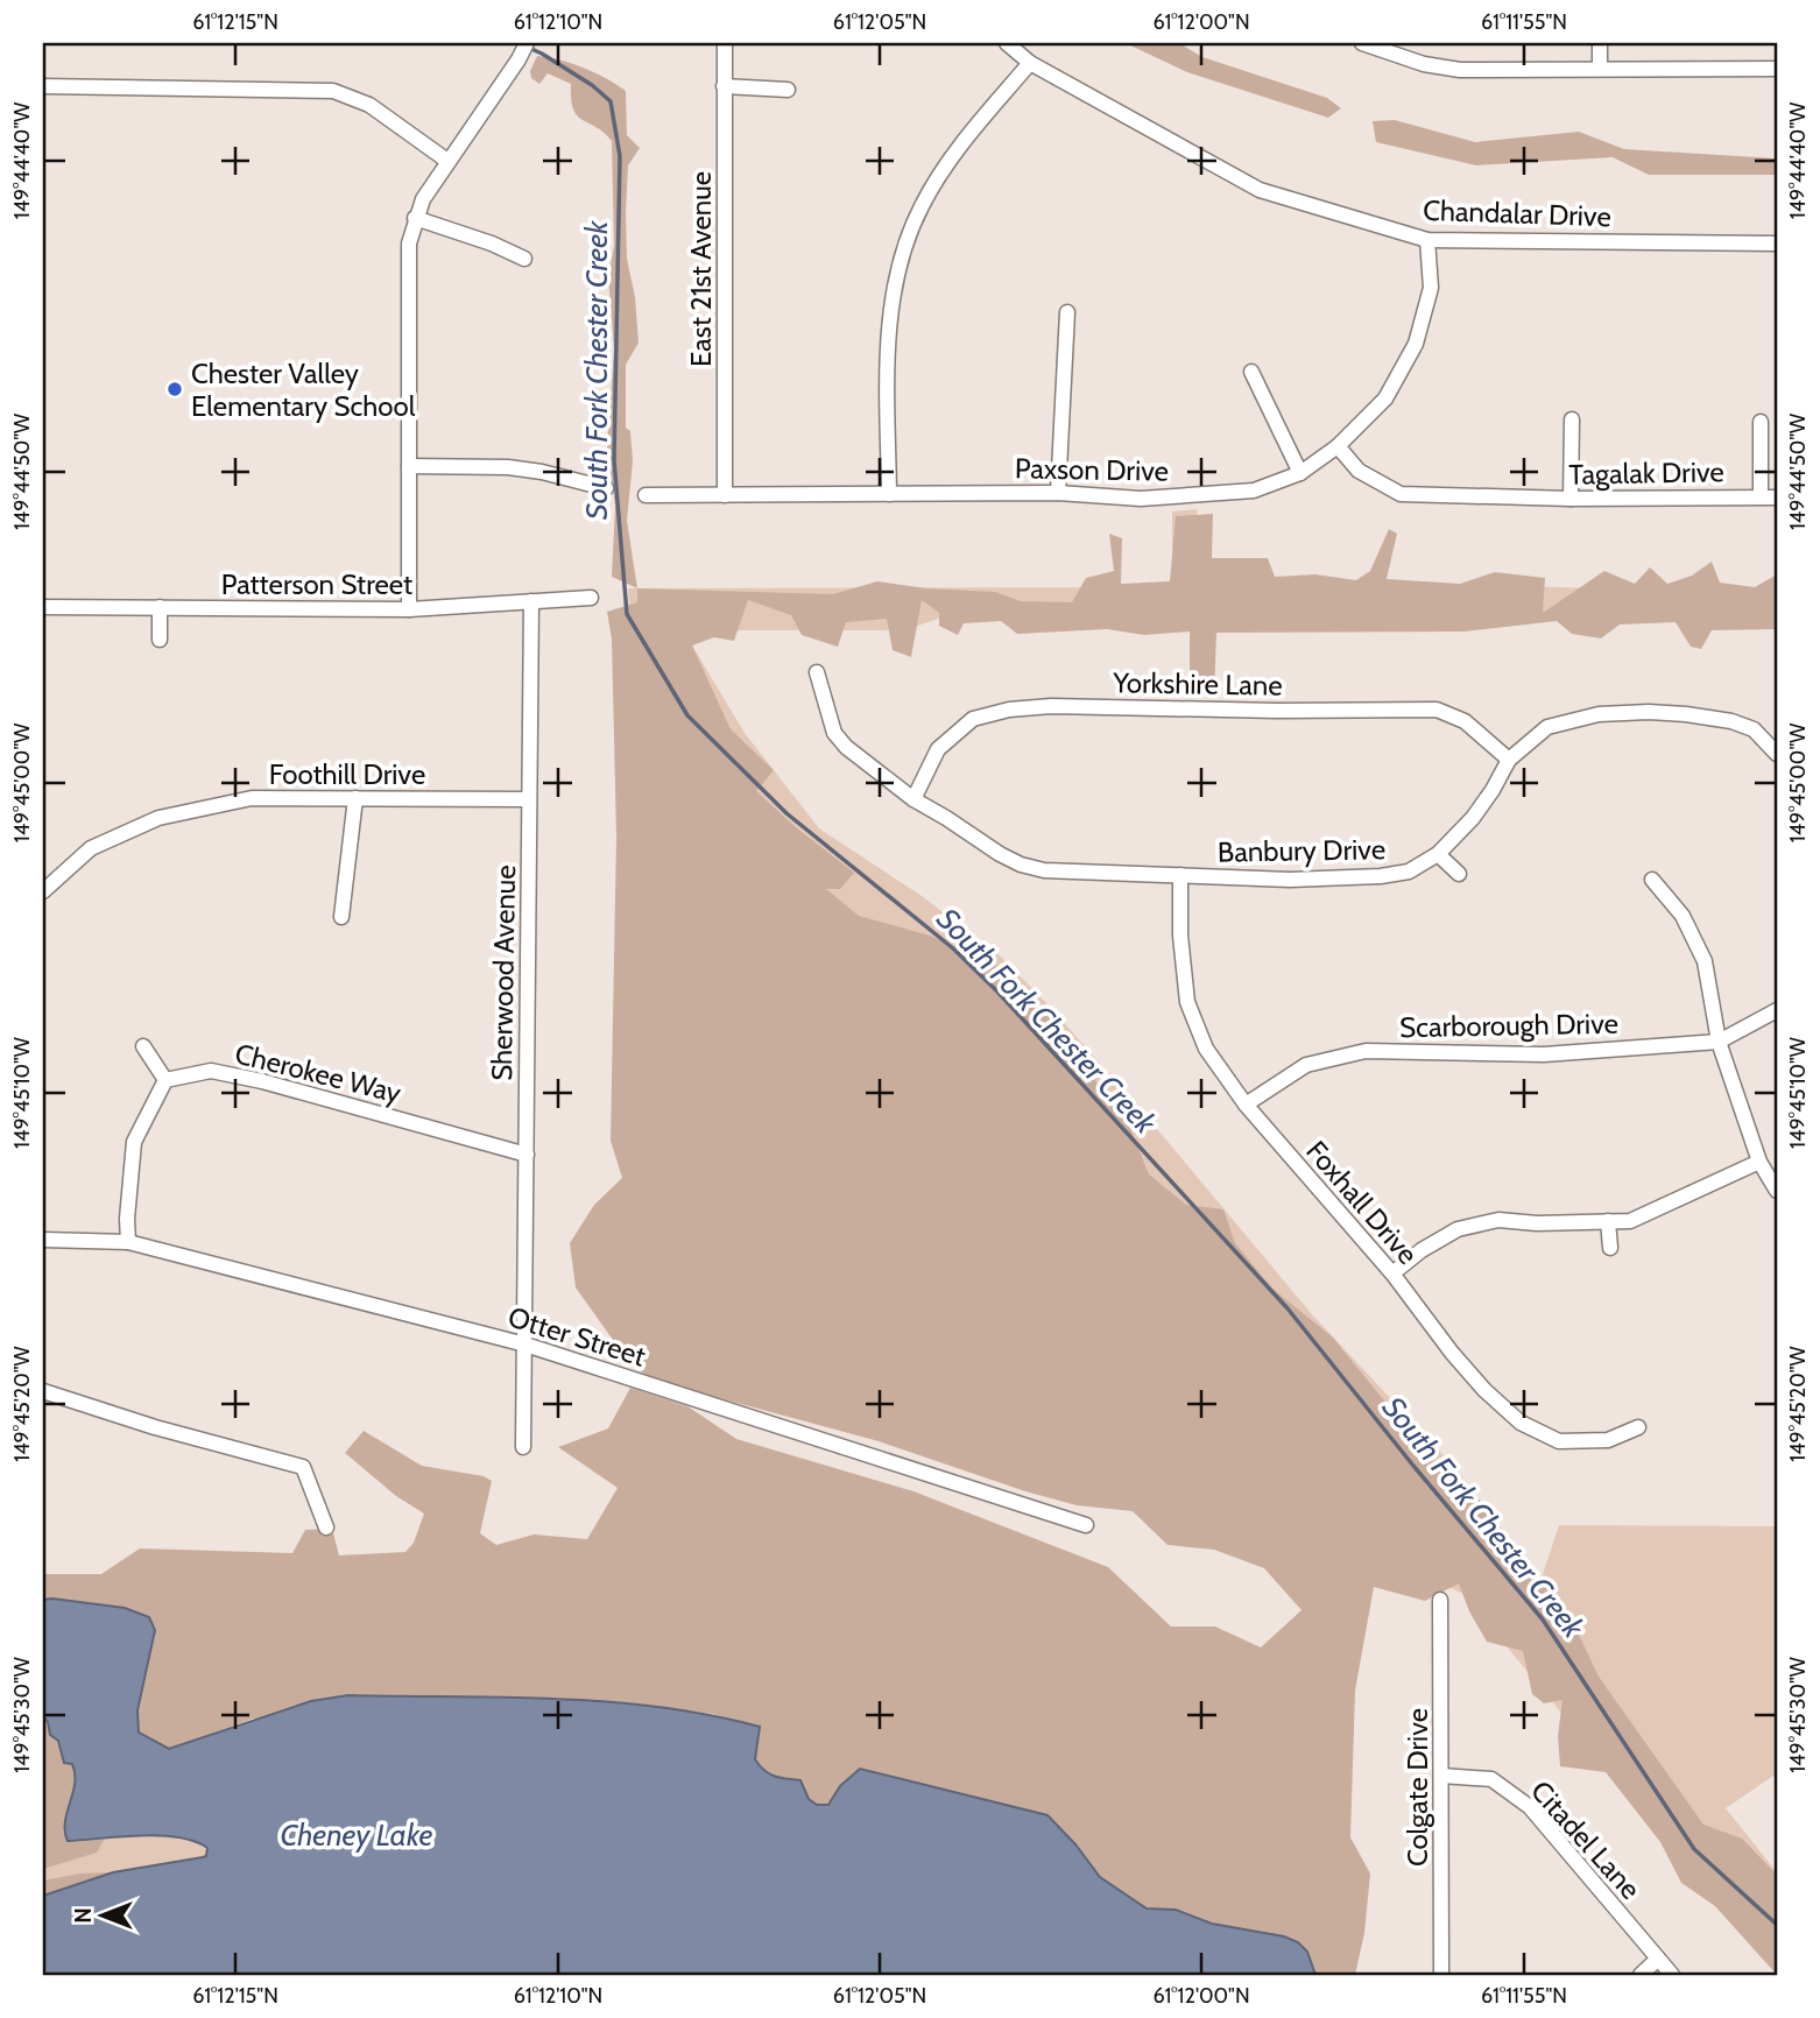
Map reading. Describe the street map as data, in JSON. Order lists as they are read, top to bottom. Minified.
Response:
{"streets":{"street":["Chandalar Drive","East 21st Avenue","Paxson Drive","Tagalak Drive","Patterson Street","Yorkshire Lane","Foothill Drive","Banbury Drive","Sherwood Avenue","Scarborough Drive","Cherokee Way","Foxhall Drive","Otter Street","Colgate Drive","Citadel Lane"]},"crossings":[["Chandalar Drive","Paxson Drive"],["East 21st Avenue","Paxson Drive"],["Paxson Drive","Tagalak Drive"],["Patterson Street","Sherwood Avenue"],["Yorkshire Lane","Banbury Drive"],["Foothill Drive","Sherwood Avenue"],["Banbury Drive","Foxhall Drive"],["Sherwood Avenue","Cherokee Way"],["Sherwood Avenue","Otter Street"],["Scarborough Drive","Foxhall Drive"],["Colgate Drive","Citadel Lane"]],"water":["South Fork Chester Creek","Cheney Lake"],"places":["Chester Valley Elementary School"],"north":"left","coordinates":["61°12'15\"N","61°12'10\"N","61°12'05\"N","61°12'00\"N","61°11'55\"N","149°44'40\"W","149°44'50\"W","149°45'00\"W","149°45'10\"W","149°45'20\"W","149°45'30\"W"]}
